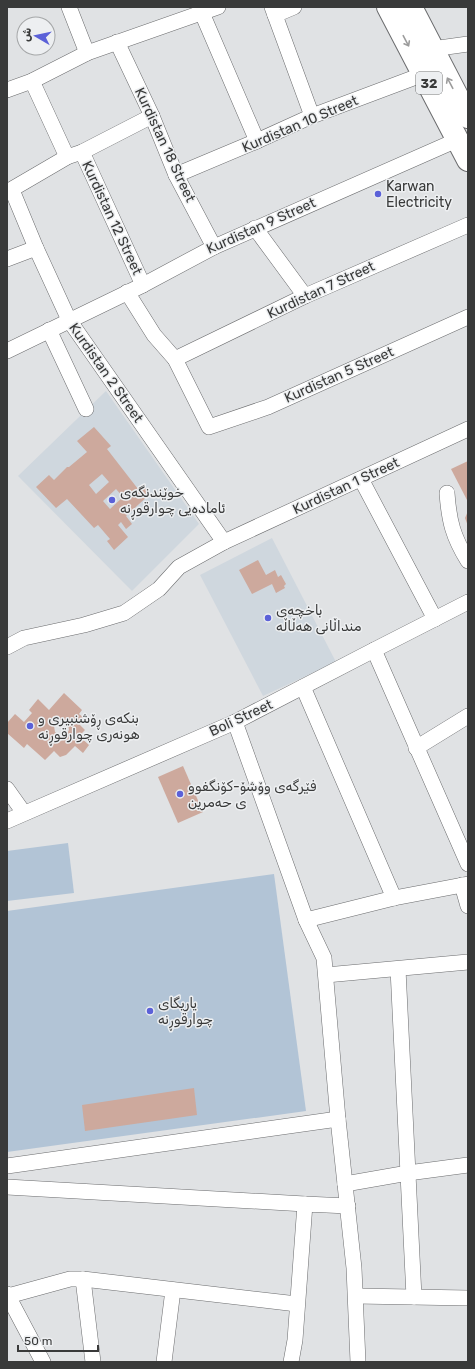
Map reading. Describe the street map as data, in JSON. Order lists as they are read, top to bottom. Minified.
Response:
{"streets":{"highway":["32"],"street":["Kurdistan 10 Street","Kurdistan 18 Street","Kurdistan 12 Street","Kurdistan 9 Street","Kurdistan 7 Street","Kurdistan 2 Street","Kurdistan 5 Street","Kurdistan 1 Street","Boli Street"]},"crossings":[["32","Kurdistan 10 Street"],["32","Kurdistan 9 Street"],["Kurdistan 10 Street","Kurdistan 18 Street"],["Kurdistan 18 Street","Kurdistan 9 Street"],["Kurdistan 12 Street","Kurdistan 9 Street"],["Kurdistan 9 Street","Kurdistan 2 Street"],["Kurdistan 7 Street","Kurdistan 5 Street"],["Kurdistan 2 Street","Kurdistan 1 Street"]],"places":["Karwan Electricity","خوێندنگەی ئامادەیی چوارقوڕنە","باخچەی منداڵانی هەڵاڵە","بنکەی ڕۆشنبیری و هونەری چوارقوڕنە","فێرگەی وۆشۆ-کۆنگفوو ی حەمرین","یاریگای چوارقوڕنە"],"scale_bar":"50 m","north":"left"}
